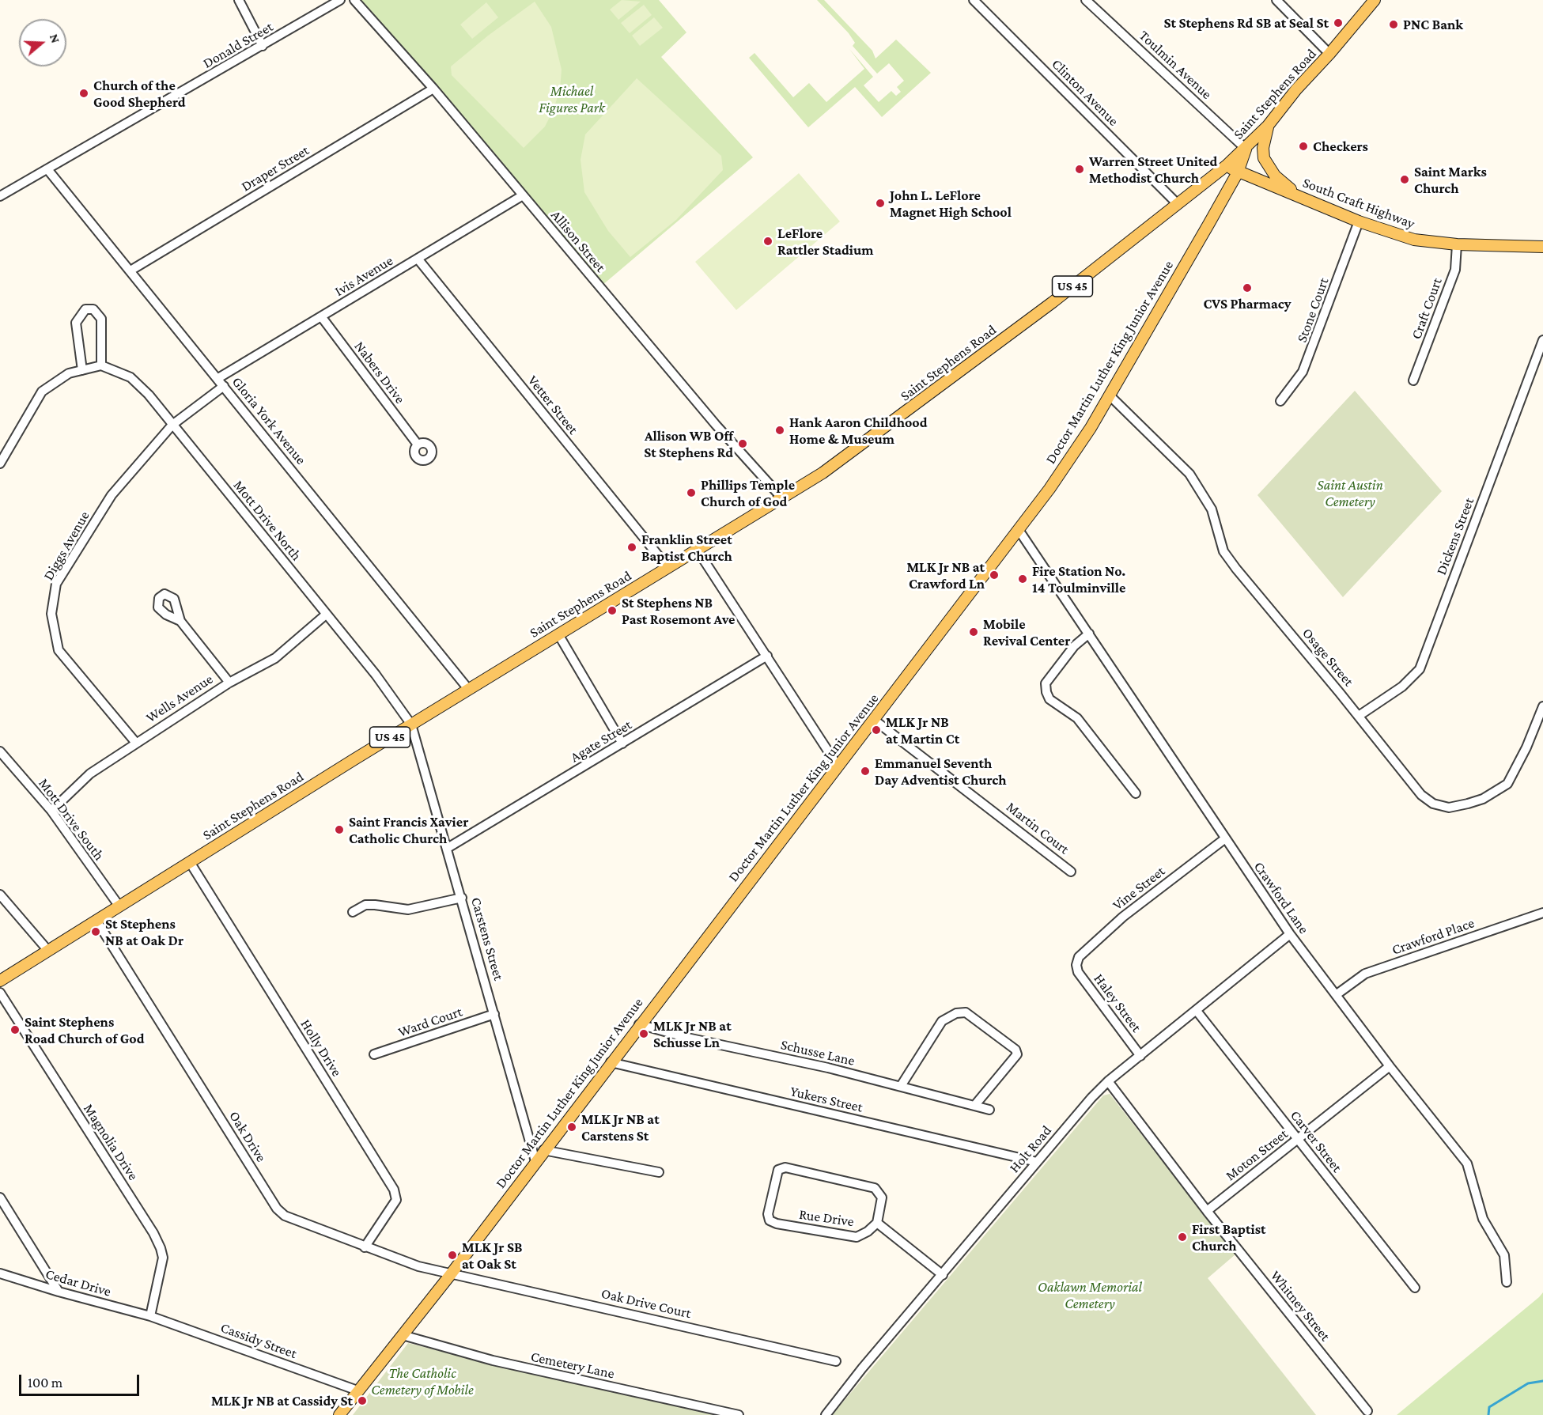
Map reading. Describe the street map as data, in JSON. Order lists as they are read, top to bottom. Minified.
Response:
{"streets":{"main road":["Saint Stephens Road","South Craft Highway","US 45","Doctor Martin Luther King Junior Avenue"],"street":["Donald Street","Toulmin Avenue","Clinton Avenue","Draper Street","Allison Street","Ivis Avenue","Craft Court","Stone Court","Nabers Drive","Vetter Street","Gloria York Avenue","Mott Drive North","Dickens Street","Diggs Avenue","Osage Street","Wells Avenue","Agate Street","Mott Drive South","Martin Court","Vine Street","Crawford Lane","Crawford Place","Carstens Street","Haley Street","Ward Court","Holly Drive","Schusse Lane","Yukers Street","Oak Drive","Carver Street","Magnolia Drive","Holt Road","Moton Street","Rue Drive","Cedar Drive","Oak Drive Court","Whitney Street","Cassidy Street","Cemetery Lane"]},"crossings":[["Donald Street","Gloria York Avenue"],["Toulmin Avenue","Saint Stephens Road"],["Toulmin Avenue","Doctor Martin Luther King Junior Avenue"],["Clinton Avenue","Saint Stephens Road"],["Saint Stephens Road","South Craft Highway"],["Saint Stephens Road","Allison Street"],["Saint Stephens Road","Doctor Martin Luther King Junior Avenue"],["Saint Stephens Road","Vetter Street"],["Saint Stephens Road","Gloria York Avenue"],["Saint Stephens Road","Mott Drive North"],["Saint Stephens Road","Mott Drive South"],["Saint Stephens Road","Carstens Street"],["Saint Stephens Road","Holly Drive"],["Saint Stephens Road","Oak Drive"],["Draper Street","Allison Street"],["Draper Street","Gloria York Avenue"],["South Craft Highway","Craft Court"],["South Craft Highway","Stone Court"],["South Craft Highway","Doctor Martin Luther King Junior Avenue"],["Allison Street","Ivis Avenue"],["Ivis Avenue","Nabers Drive"],["Ivis Avenue","Vetter Street"],["Ivis Avenue","Gloria York Avenue"],["Doctor Martin Luther King Junior Avenue","Osage Street"],["Doctor Martin Luther King Junior Avenue","Martin Court"],["Doctor Martin Luther King Junior Avenue","Crawford Lane"],["Doctor Martin Luther King Junior Avenue","Carstens Street"],["Doctor Martin Luther King Junior Avenue","Schusse Lane"],["Doctor Martin Luther King Junior Avenue","Yukers Street"],["Doctor Martin Luther King Junior Avenue","Oak Drive"],["Doctor Martin Luther King Junior Avenue","Oak Drive Court"],["Doctor Martin Luther King Junior Avenue","Cassidy Street"],["Doctor Martin Luther King Junior Avenue","Cemetery Lane"],["Gloria York Avenue","Diggs Avenue"],["Mott Drive North","Diggs Avenue"],["Mott Drive North","Wells Avenue"],["Mott Drive North","Carstens Street"],["Dickens Street","Osage Street"],["Diggs Avenue","Wells Avenue"],["Wells Avenue","Mott Drive South"],["Agate Street","Carstens Street"],["Vine Street","Crawford Lane"],["Vine Street","Haley Street"],["Crawford Lane","Crawford Place"],["Crawford Lane","Holt Road"],["Crawford Lane","Moton Street"],["Carstens Street","Ward Court"],["Haley Street","Holt Road"],["Holly Drive","Oak Drive"],["Yukers Street","Holt Road"],["Oak Drive","Oak Drive Court"],["Carver Street","Holt Road"],["Carver Street","Moton Street"],["Magnolia Drive","Cedar Drive"],["Magnolia Drive","Cassidy Street"],["Holt Road","Whitney Street"],["Moton Street","Whitney Street"],["Cedar Drive","Cassidy Street"]],"parks":["Michael Figures Park","Saint Austin Cemetery","Oaklawn Memorial Cemetery","The Catholic Cemetery of Mobile"],"places":["St Stephens Rd SB at Seal St","PNC Bank","Church of the Good Shepherd","Checkers","Warren Street United Methodist Church","Saint Marks Church","John L. LeFlore Magnet High School","LeFlore Rattler Stadium","CVS Pharmacy","Hank Aaron Childhood Home & Museum","Allison WB Off St Stephens Rd","Phillips Temple Church of God","Franklin Street Baptist Church","MLK Jr NB at Crawford Ln","Fire Station No. 14 Toulminville","St Stephens NB Past Rosemont Ave","Mobile Revival Center","MLK Jr NB at Martin Ct","Emmanuel Seventh Day Adventist Church","Saint Francis Xavier Catholic Church","St Stephens NB at Oak Dr","Saint Stephens Road Church of God","MLK Jr NB at Schusse Ln","MLK Jr NB at Carstens St","First Baptist Church","MLK Jr SB at Oak St","MLK Jr NB at Cassidy St"],"scale_bar":"100 m","north":"right"}
